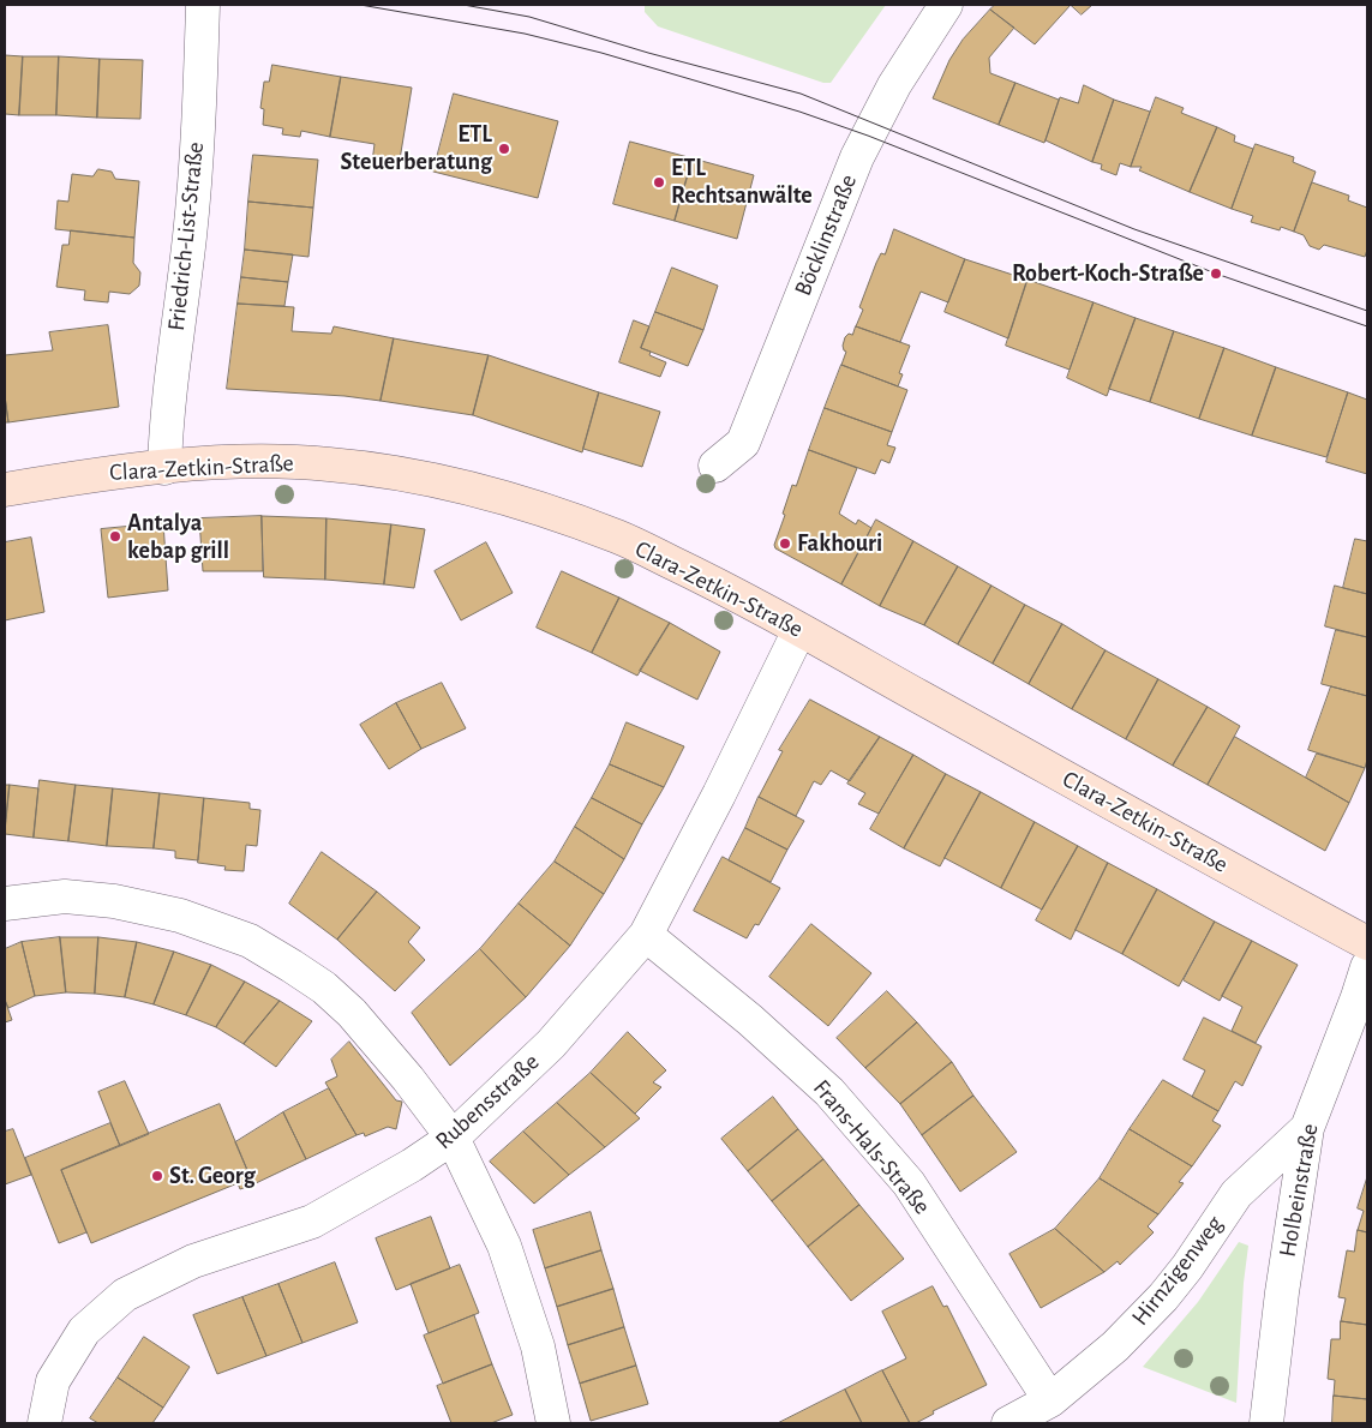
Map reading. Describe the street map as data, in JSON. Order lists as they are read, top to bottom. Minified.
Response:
{"streets":{"main road":["Clara-Zetkin-Straße"],"street":["Böcklinstraße","Friedrich-List-Straße","Rubensstraße","Frans-Hals-Straße","Holbeinstraße","Hirnzigenweg"]},"crossings":[["Friedrich-List-Straße","Clara-Zetkin-Straße"],["Clara-Zetkin-Straße","Rubensstraße"],["Rubensstraße","Frans-Hals-Straße"],["Frans-Hals-Straße","Hirnzigenweg"],["Holbeinstraße","Hirnzigenweg"]],"places":["ETL Steuerberatung","ETL Rechtsanwälte","Robert-Koch-Straße","Antalya kebap grill","Fakhouri","St. Georg"]}
